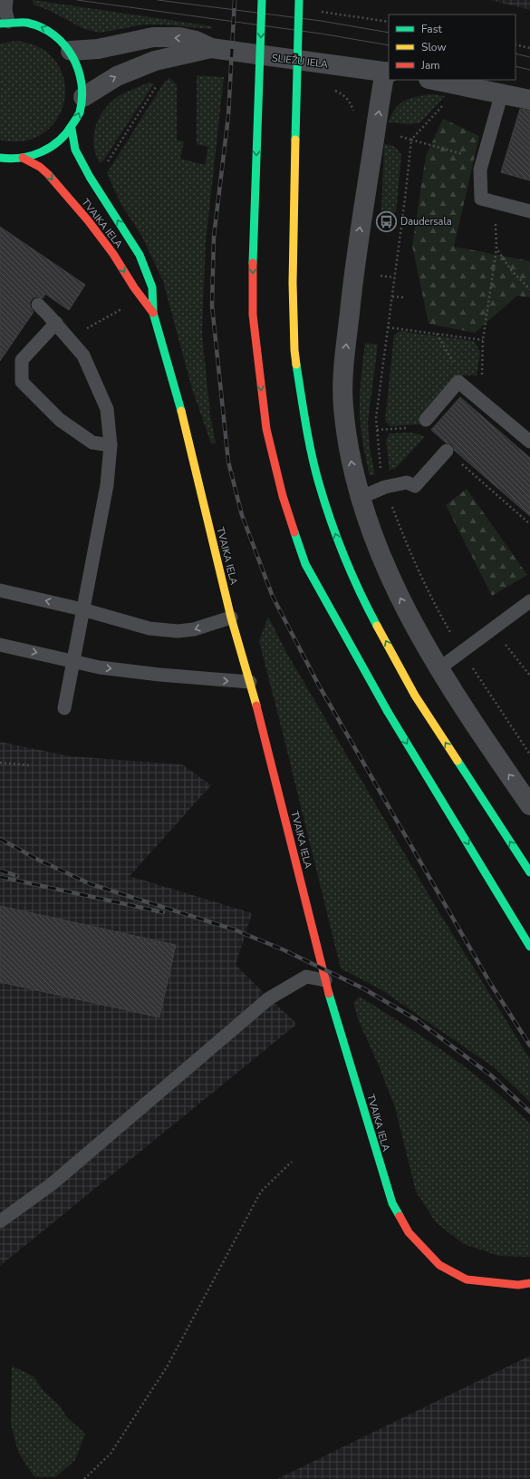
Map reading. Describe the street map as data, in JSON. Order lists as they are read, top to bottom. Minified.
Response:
{"streets":{"main road":["TVAIKA IELA"],"street":["SLIEŽU IELA"]},"places":{"bus stop":["Daudersala"]},"legend":["Fast","Slow","Jam"]}
